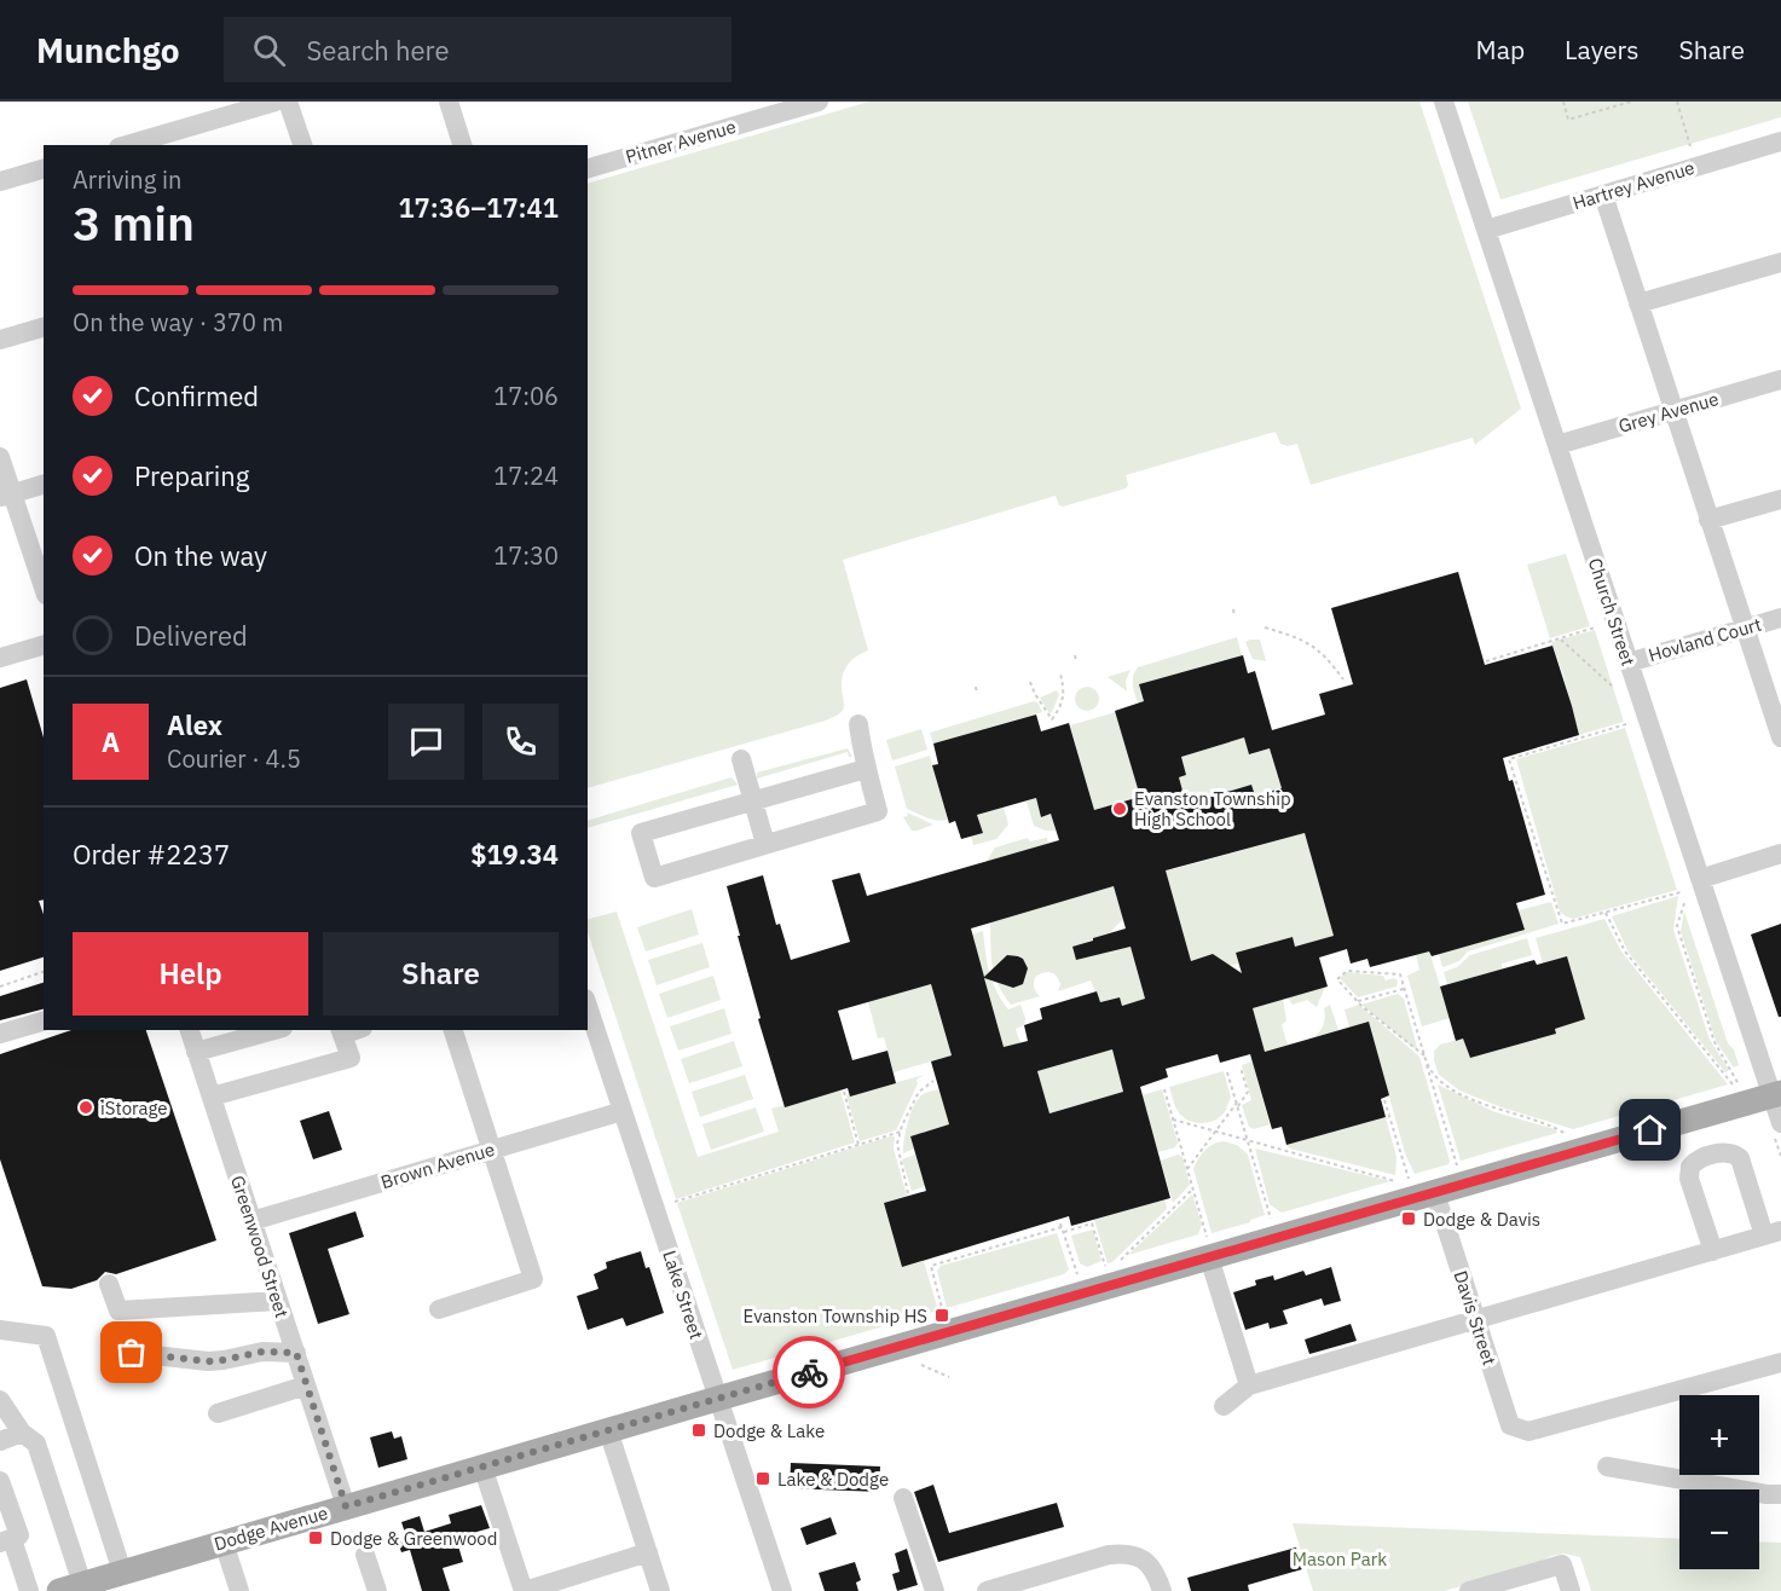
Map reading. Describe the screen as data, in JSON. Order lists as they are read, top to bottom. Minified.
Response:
{"streets":{"main road":["Dodge Avenue"],"street":["Pitner Avenue","Hartrey Avenue","Grey Avenue","Church Street","Hovland Court","Brown Avenue","Greenwood Street","Lake Street","Davis Street"]},"crossings":[["Hartrey Avenue","Church Street"],["Grey Avenue","Church Street"],["Church Street","Hovland Court"],["Church Street","Dodge Avenue"],["Brown Avenue","Greenwood Street"],["Brown Avenue","Lake Street"],["Greenwood Street","Dodge Avenue"],["Lake Street","Dodge Avenue"],["Davis Street","Dodge Avenue"]],"parks":["Mason Park"],"places":{"other":["Evanston Township High School","iStorage"],"transit":["Dodge & Davis","Evanston Township HS","Dodge & Lake","Lake & Dodge","Dodge & Greenwood"]},"page":{"header":"Munchgo","search":"Search here","nav":["Map","Layers","Share"],"heading":["3 min","Arriving in","17:36–17:41"],"panel":["Alex","Courier · 4.5","Order #2237","$19.34"],"bar":"On the way · 370 m","list":[["Confirmed","17:06"],["Preparing","17:24"],["On the way","17:30"],"Delivered"],"round":"A","buttons":["Help","Share"],"map_buttons":["+","−"]}}
